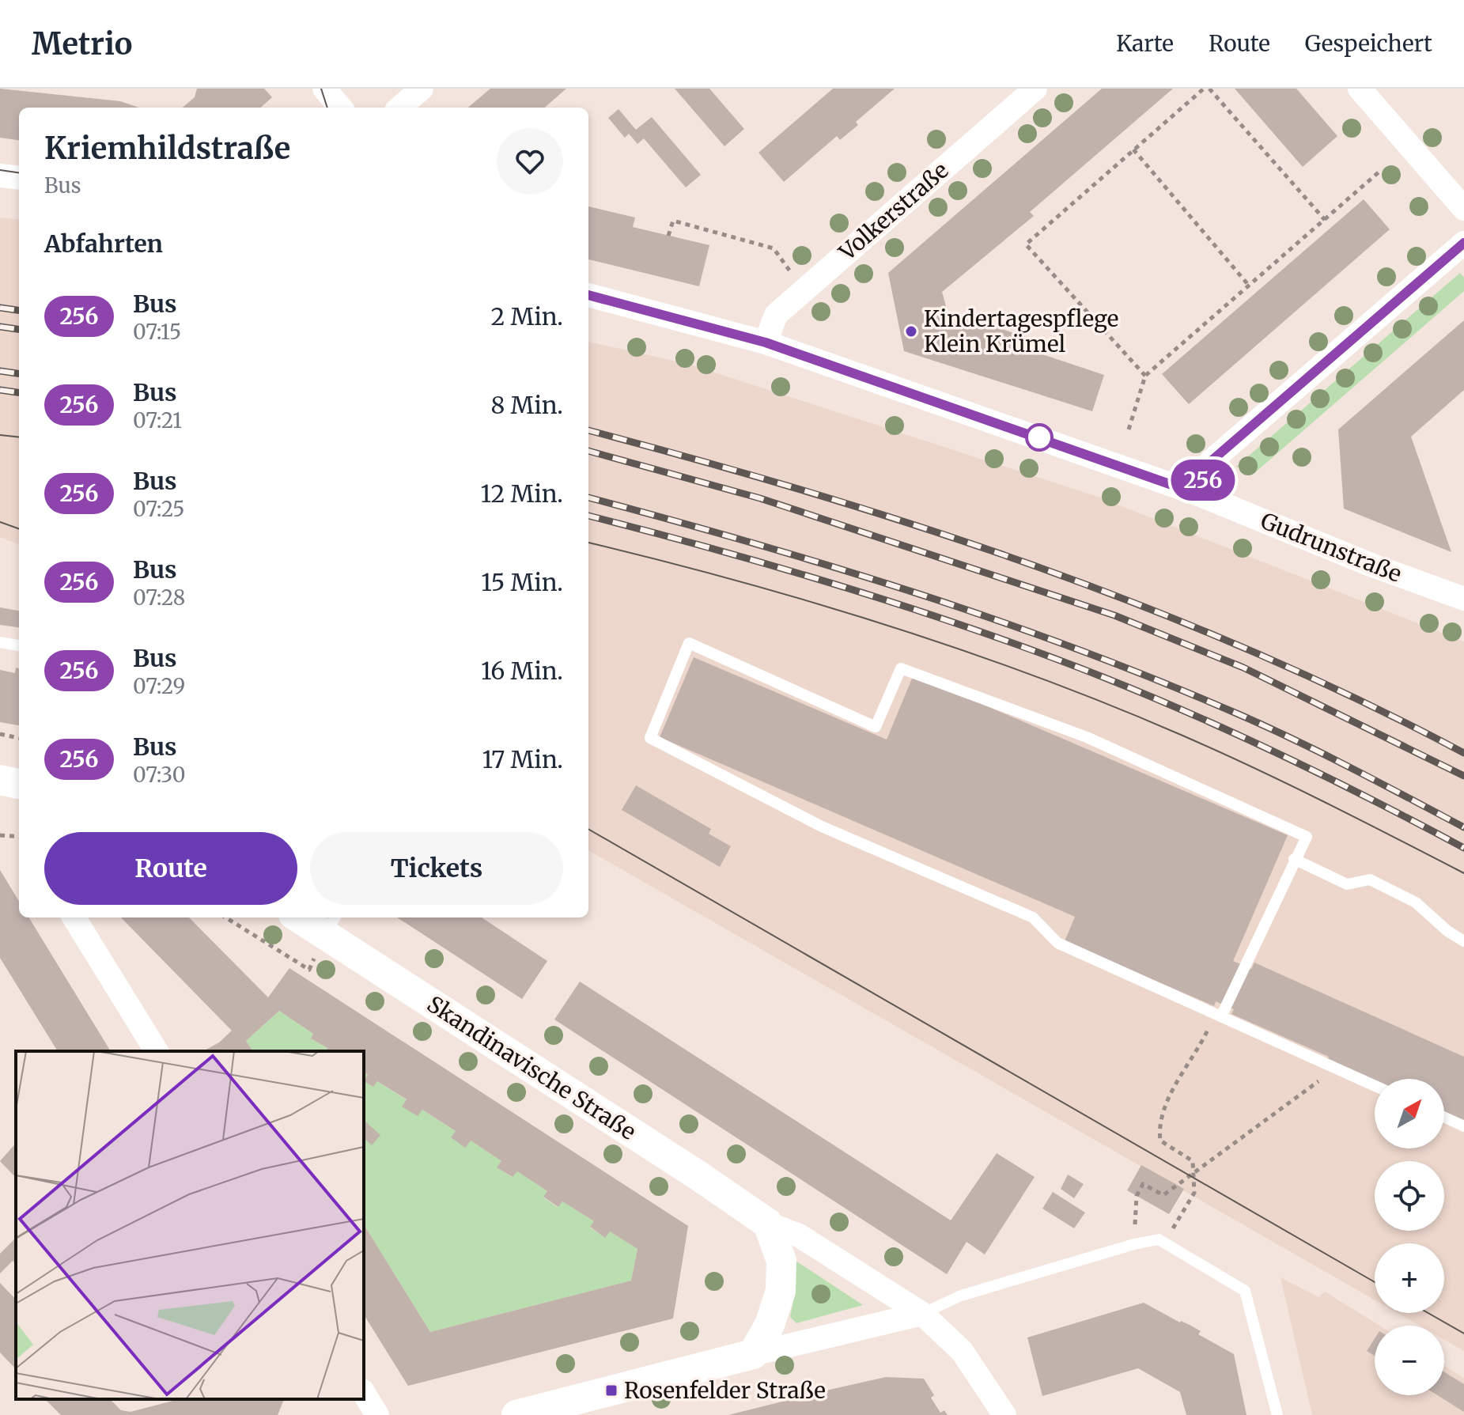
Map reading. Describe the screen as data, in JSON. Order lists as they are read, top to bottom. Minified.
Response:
{"streets":{"street":["Volkerstraße","Gudrunstraße","Skandinavische Straße"]},"crossings":[["Volkerstraße","Gudrunstraße"]],"places":{"other":["Kindertagespflege Klein Krümel"],"transit":["Rosenfelder Straße"]},"lines":["bus line 256"],"north":"top right","page":{"header":"Metrio","nav":["Karte","Route","Gespeichert"],"on_map":"256","heading":[["Kriemhildstraße","Bus"],"Abfahrten"],"list":[{"mark":"256","name":"Bus","note":"07:15","value":"2 Min."},{"mark":"256","name":"Bus","note":"07:21","value":"8 Min."},{"mark":"256","name":"Bus","note":"07:25","value":"12 Min."},{"mark":"256","name":"Bus","note":"07:28","value":"15 Min."},{"mark":"256","name":"Bus","note":"07:29","value":"16 Min."},{"mark":"256","name":"Bus","note":"07:30","value":"17 Min."}],"buttons":["Route","Tickets"],"map_buttons":["+","−"]}}
